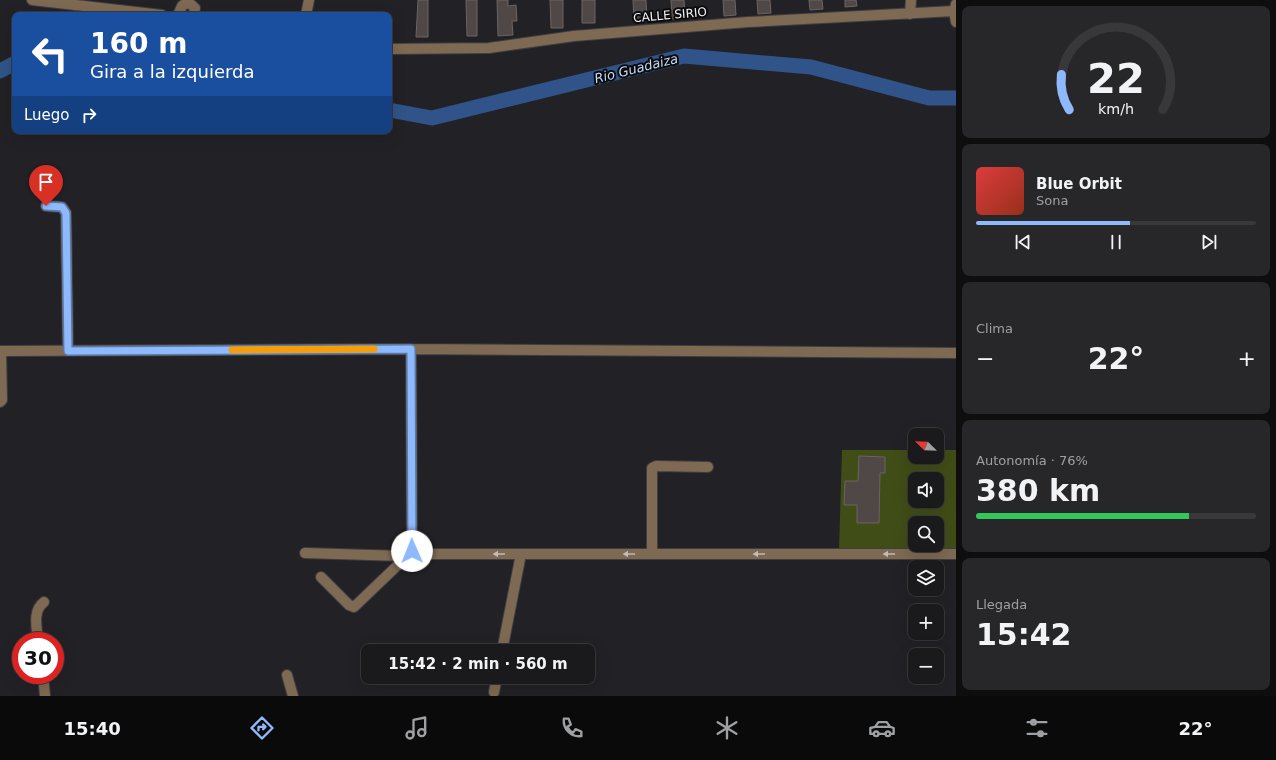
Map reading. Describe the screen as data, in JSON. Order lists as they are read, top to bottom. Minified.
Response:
{"streets":{"street":["CALLE SIRIO"]},"water":["Rio Guadaiza"],"north":"top left","page":{"turn":["160 m","Gira a la izquierda"],"then":"Luego","song":["Blue Orbit","Sona"],"tile":["Clima",["Autonomía · 76%","380 km"],["Llegada","15:42"]],"heat":["−","22°","+"],"map_buttons":["+","−"],"limit":"30","trip":"15:42 · 2 min · 560 m","tabs":["15:40","22°"],"gauge":["22","km/h"]}}
